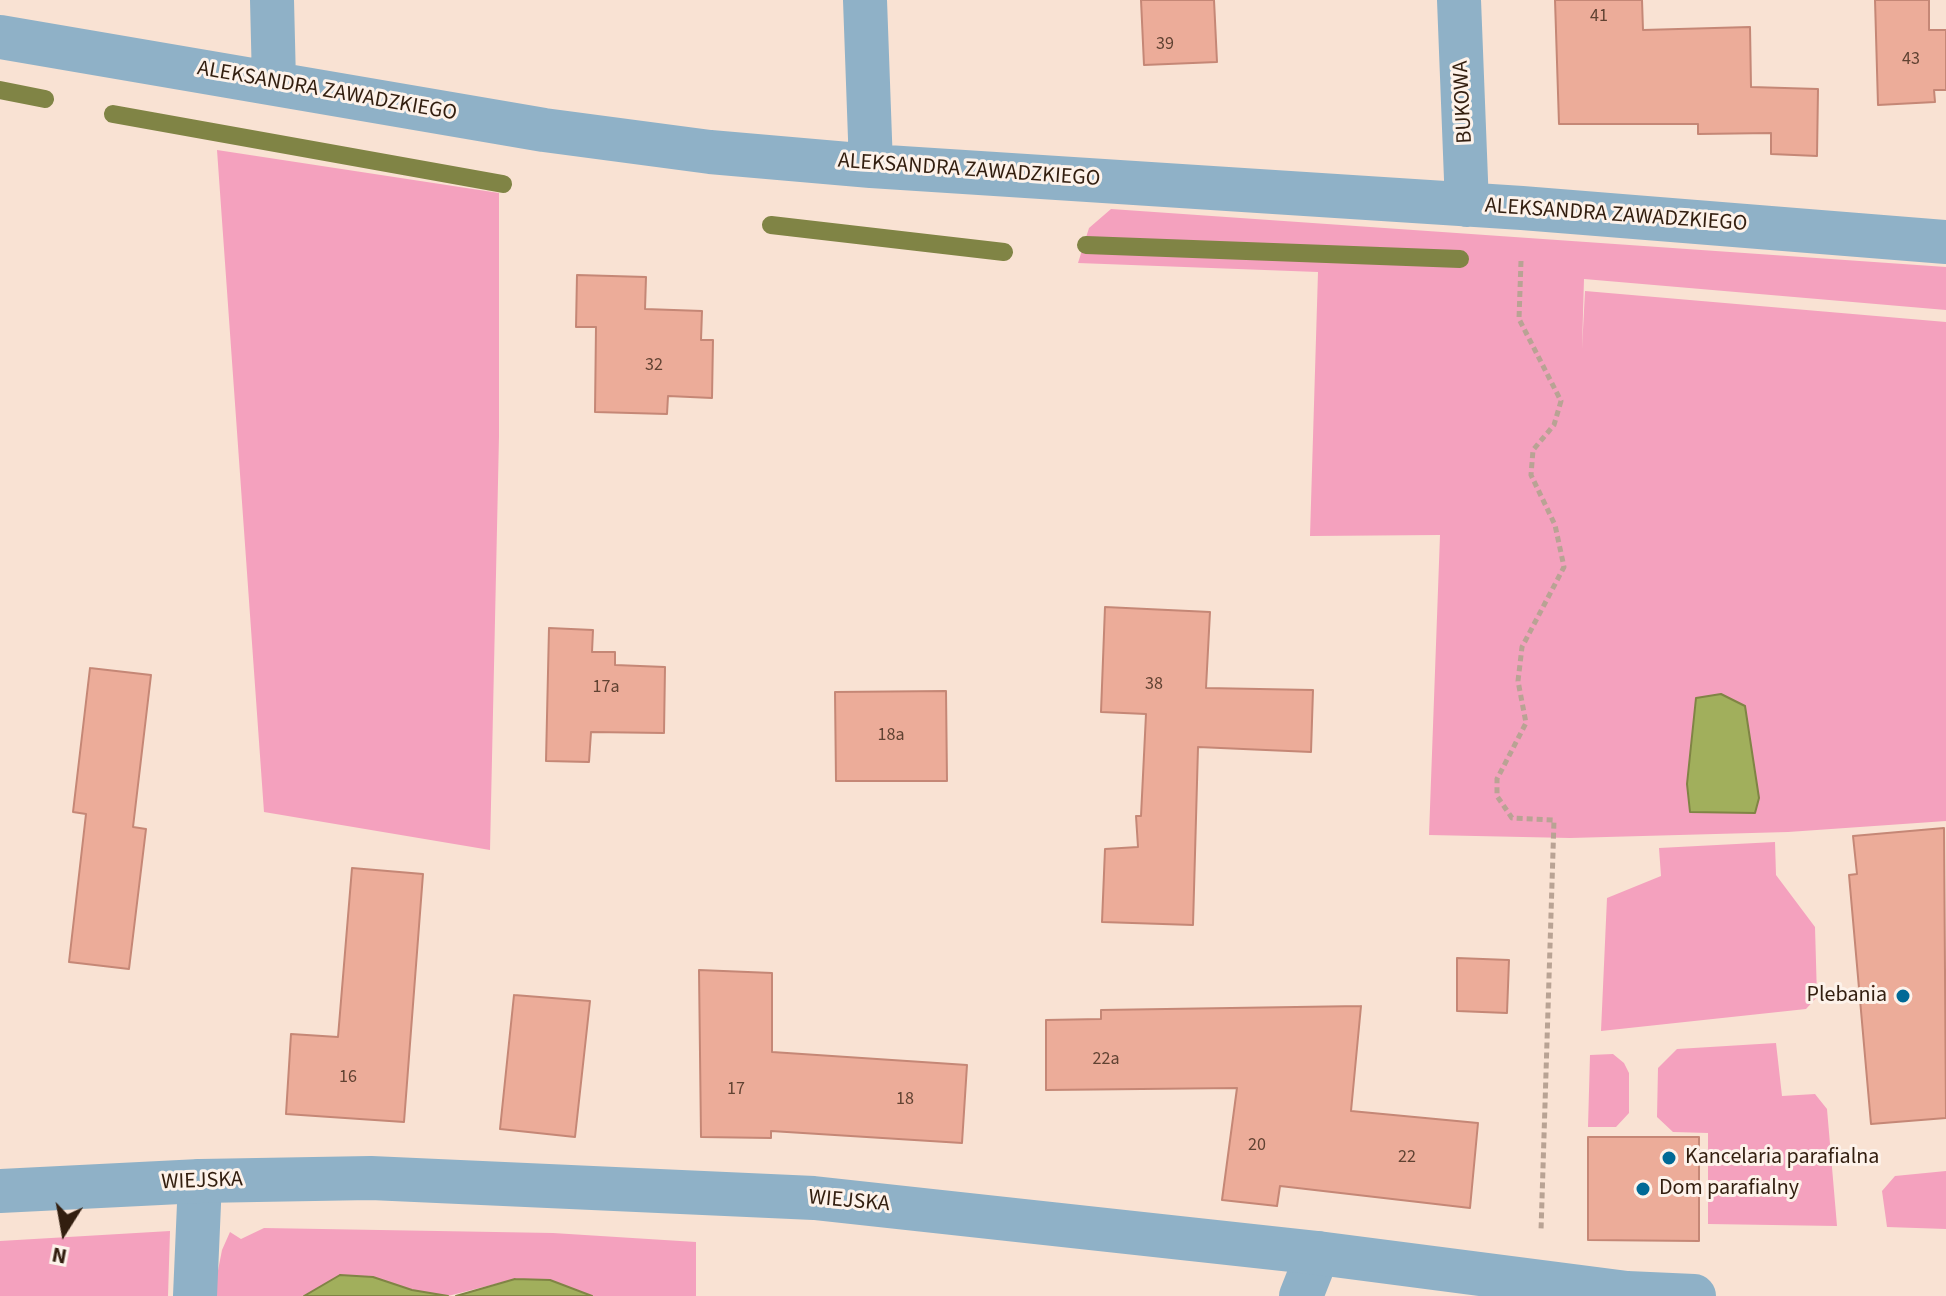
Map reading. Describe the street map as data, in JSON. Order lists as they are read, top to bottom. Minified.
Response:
{"streets":{"street":["ALEKSANDRA ZAWADZKIEGO","BUKOWA","WIEJSKA"]},"crossings":[["ALEKSANDRA ZAWADZKIEGO","BUKOWA"]],"places":["Plebania","Kancelaria parafialna","Dom parafialny"],"house_numbers":["41","39","43","32","38","17a","18a","22a","16","17","18","20","22"],"north":"bottom"}
